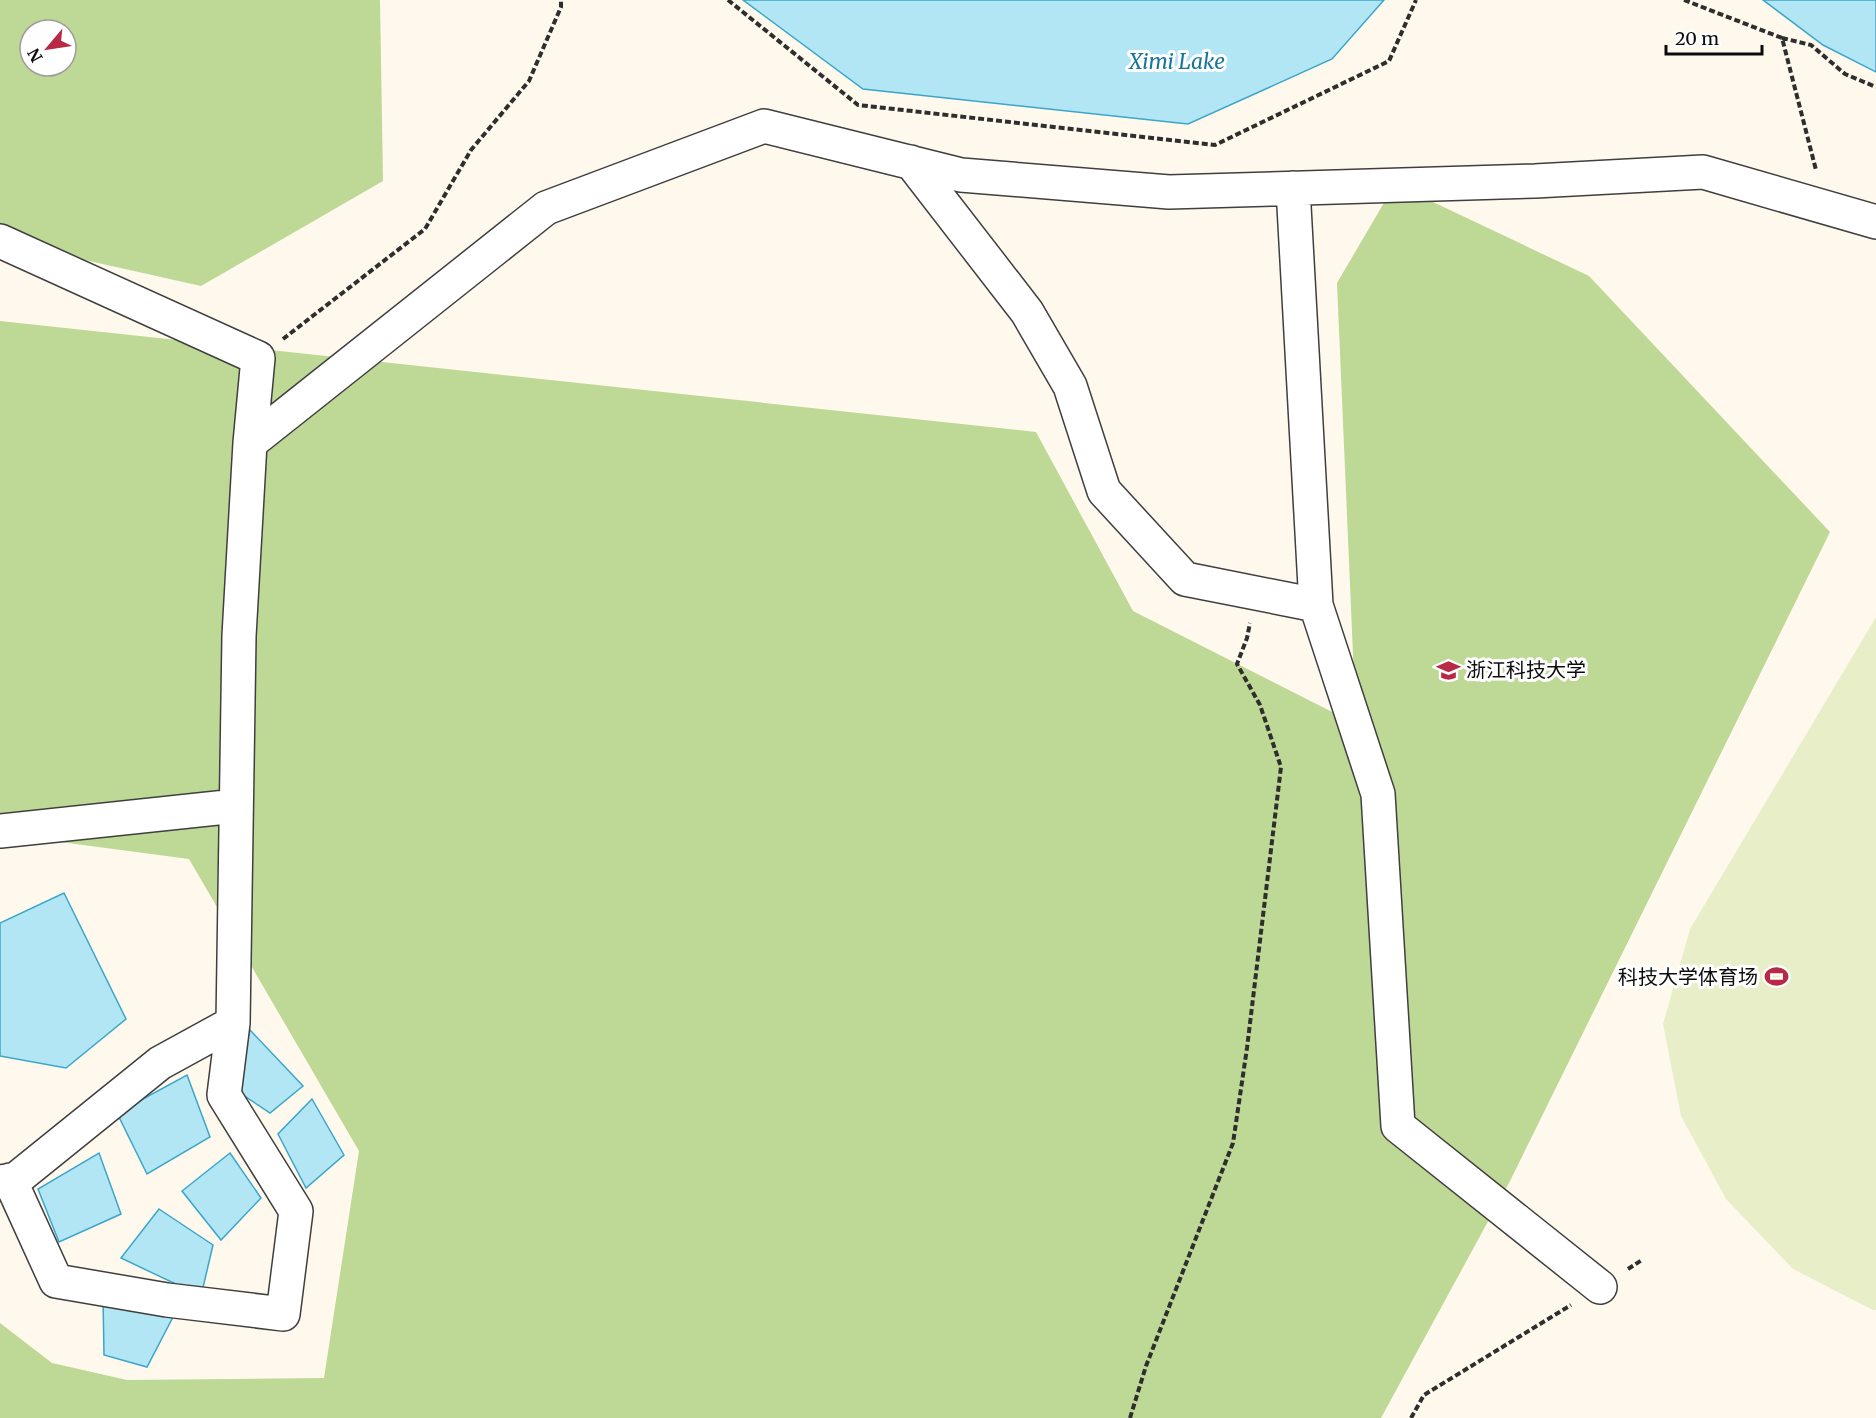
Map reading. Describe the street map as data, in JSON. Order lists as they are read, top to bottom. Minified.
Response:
{"water":["Ximi Lake"],"places":{"school or university":["浙江科技大学"],"sports":["科技大学体育场"]},"scale_bar":"20 m","north":"bottom left"}
